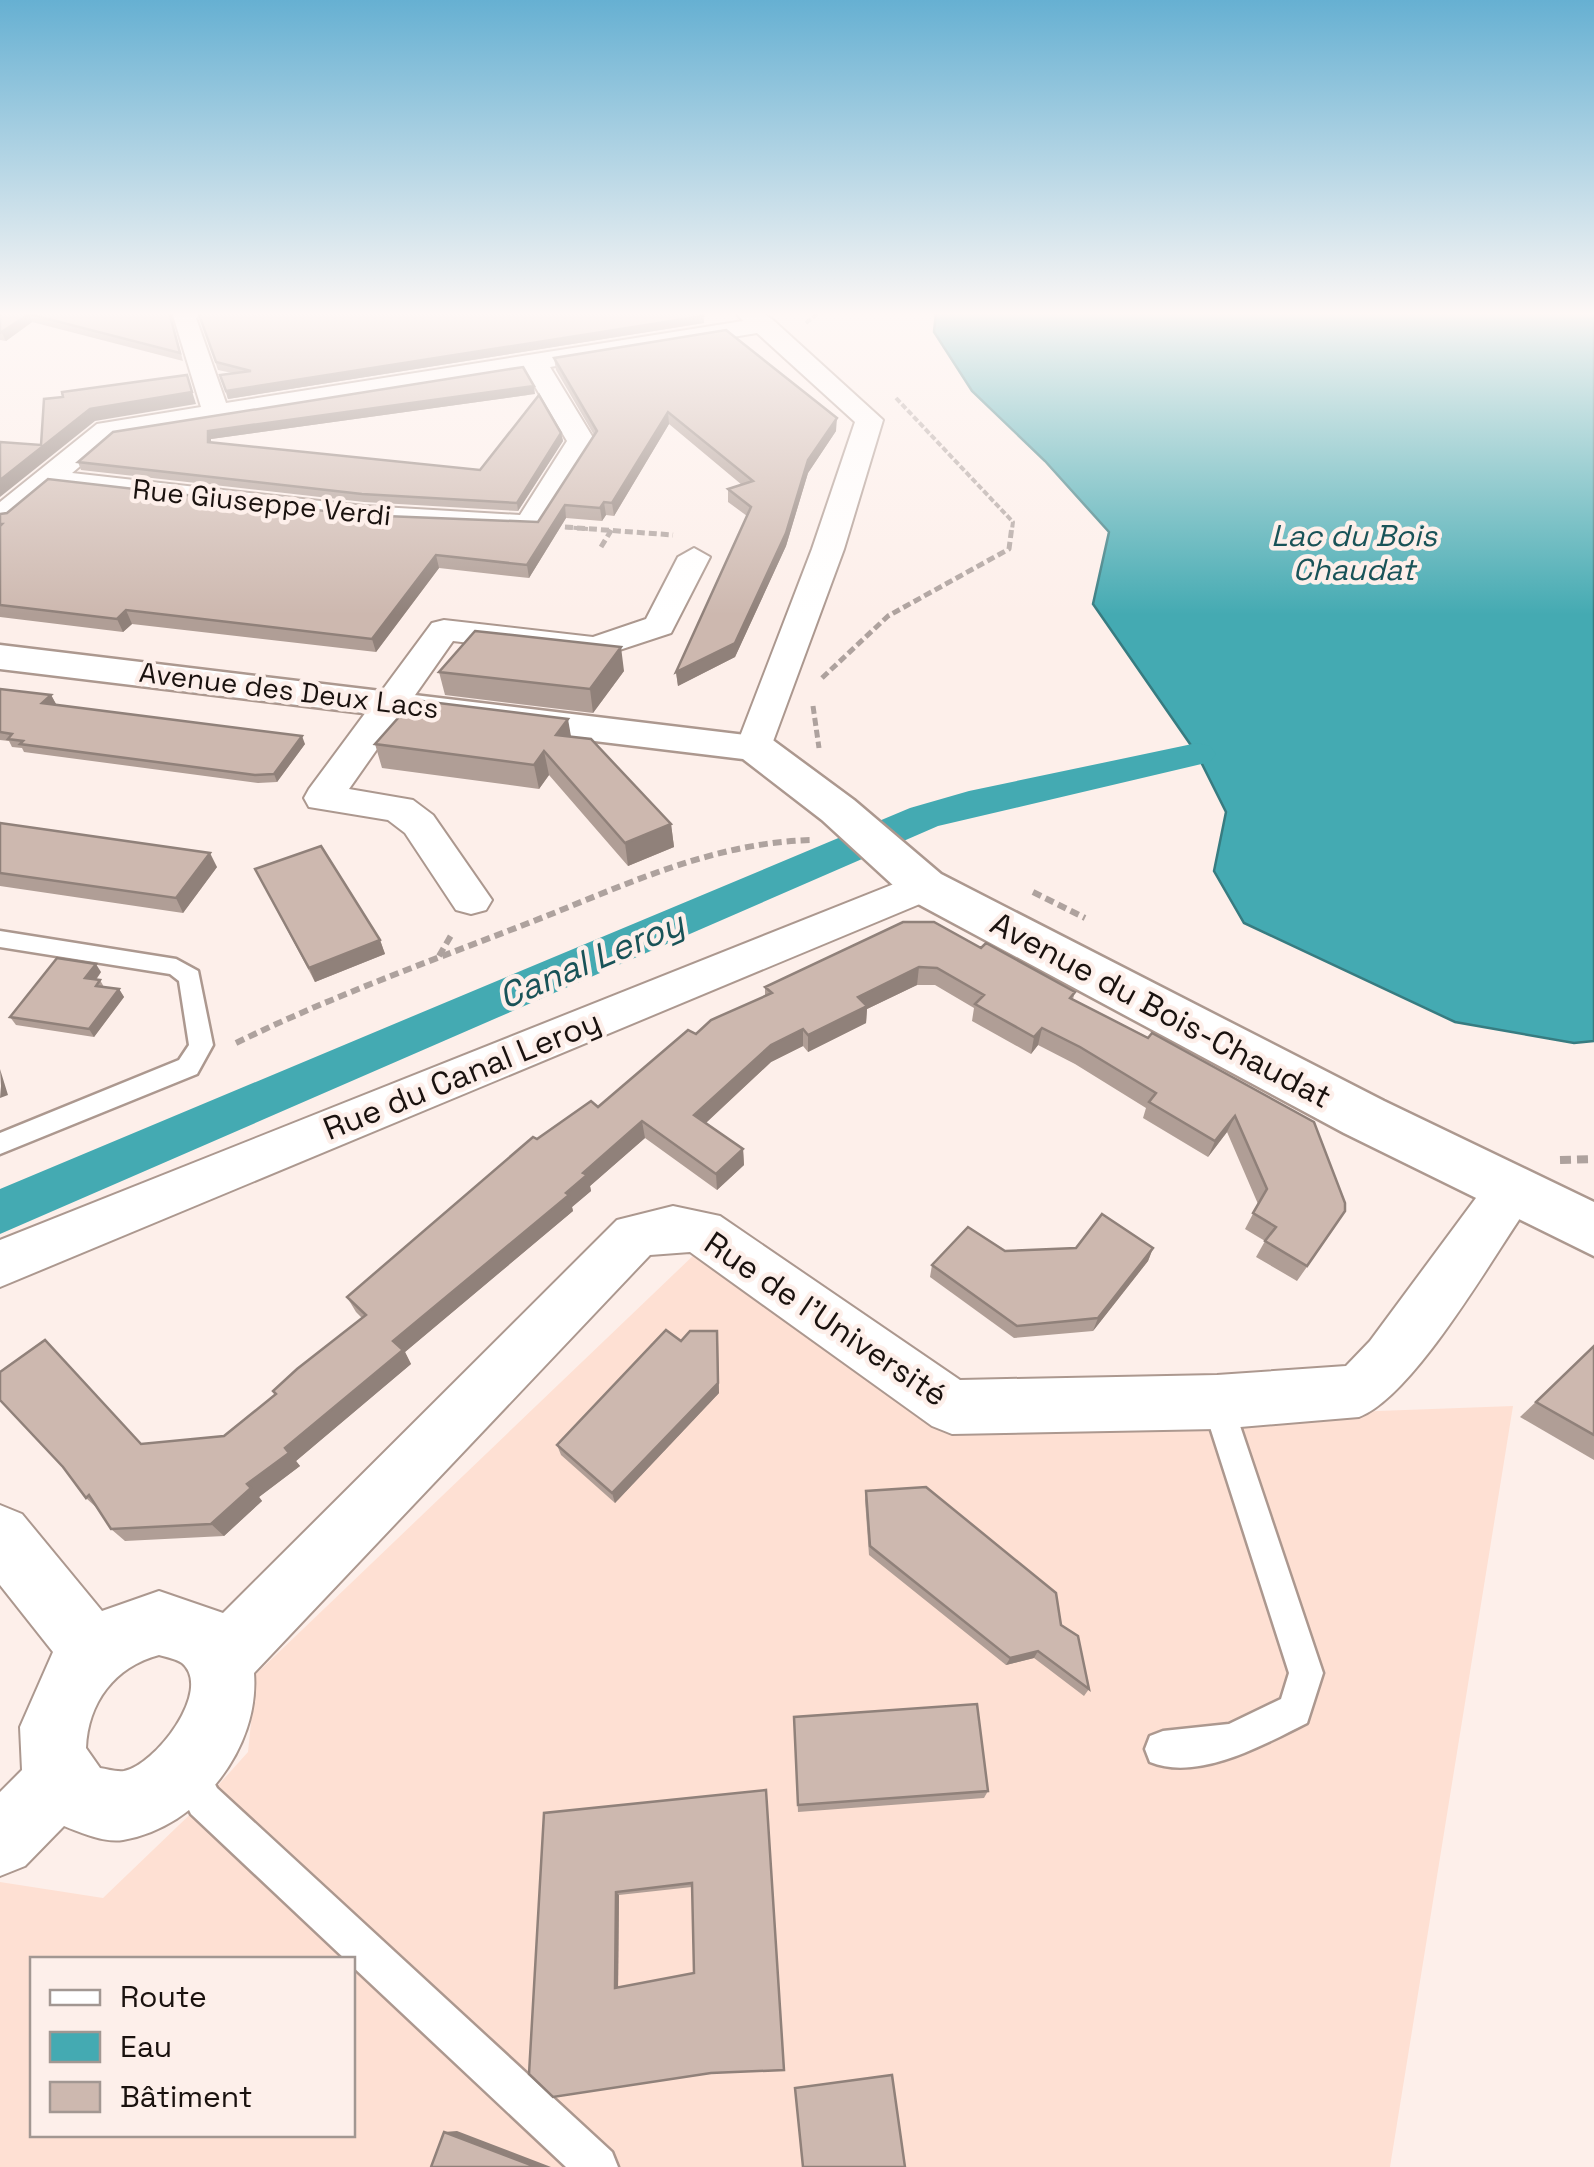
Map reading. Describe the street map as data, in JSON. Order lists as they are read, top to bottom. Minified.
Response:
{"streets":{"street":["Rue Giuseppe Verdi","Avenue des Deux Lacs","Avenue du Bois-Chaudat","Rue du Canal Leroy","Rue de l'Université"]},"crossings":[["Avenue des Deux Lacs","Avenue du Bois-Chaudat"],["Avenue du Bois-Chaudat","Rue du Canal Leroy"],["Avenue du Bois-Chaudat","Rue de l'Université"]],"water":["Lac du Bois Chaudat","Canal Leroy"],"legend":["Route","Eau","Bâtiment"]}
